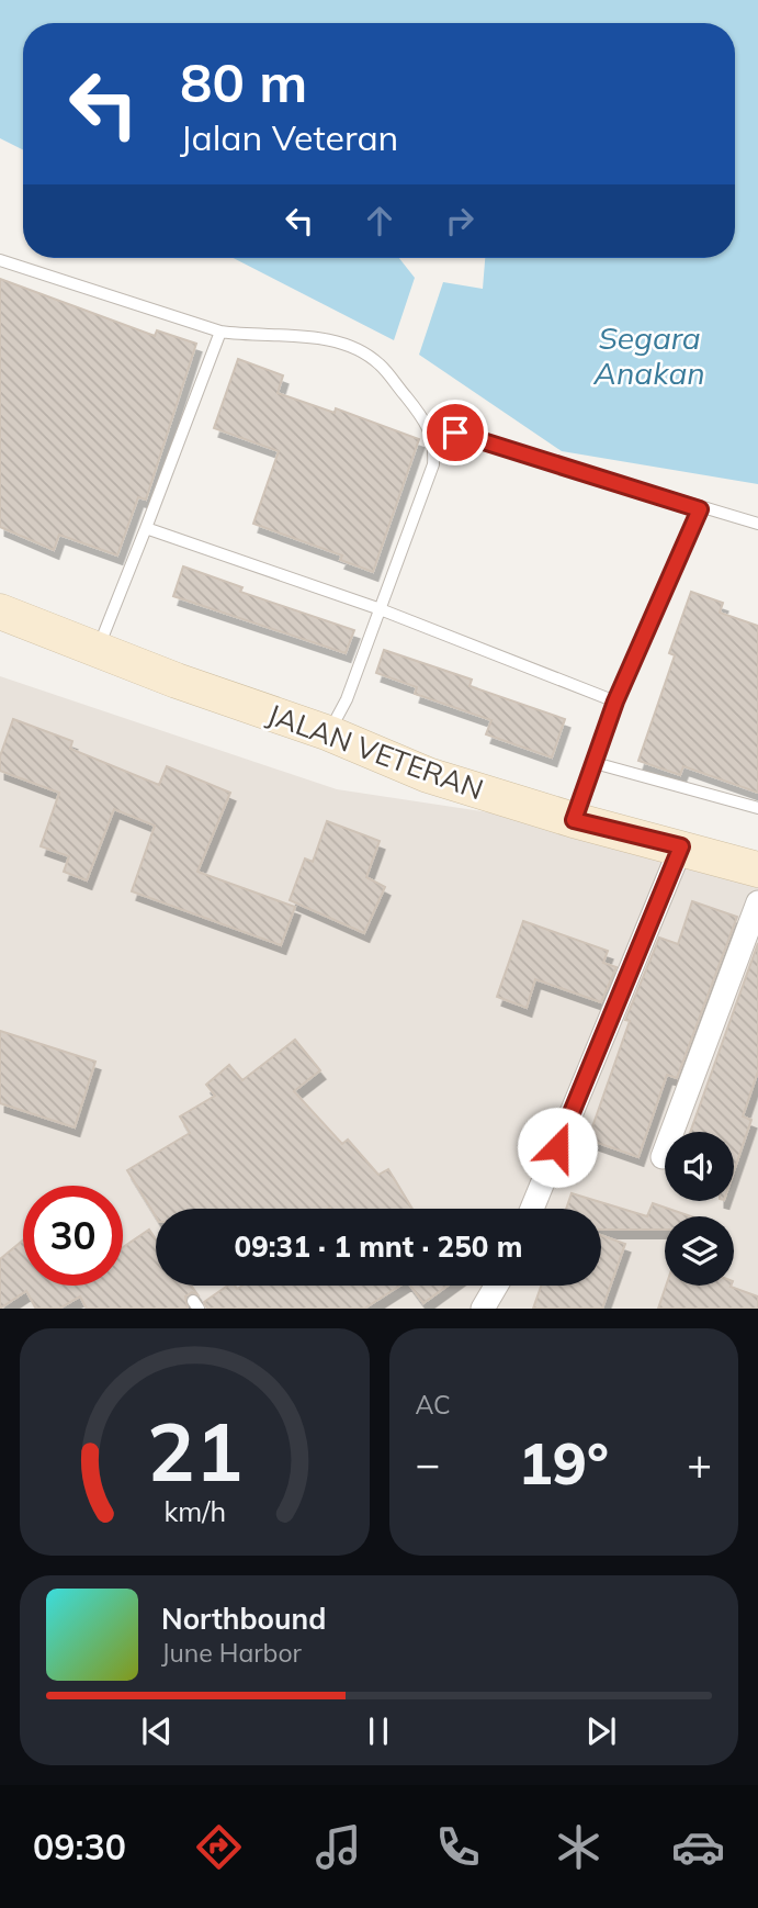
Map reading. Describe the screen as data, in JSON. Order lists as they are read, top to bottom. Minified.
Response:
{"streets":{"main road":["JALAN VETERAN"]},"water":["Segara Anakan"],"page":{"turn":["80 m","Jalan Veteran"],"limit":"30","trip":"09:31 · 1 mnt · 250 m","tile":"AC","heat":["−","19°","+"],"song":["Northbound","June Harbor"],"tabs":"09:30","gauge":["21","km/h"]}}
